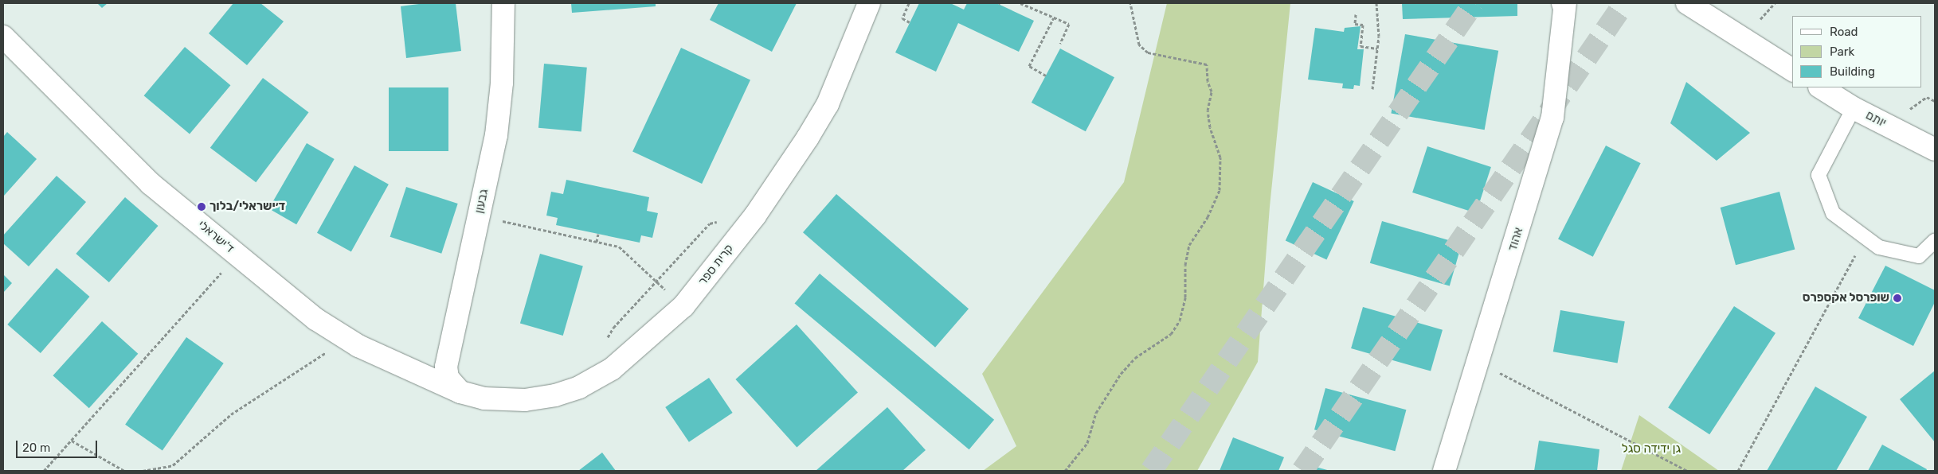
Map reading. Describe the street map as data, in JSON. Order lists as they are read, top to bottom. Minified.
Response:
{"streets":{"street":["יותם","גבעון","ד'ישראלי","אהוד","קרית ספר"]},"crossings":[["גבעון","ד'ישראלי"],["גבעון","קרית ספר"],["ד'ישראלי","קרית ספר"]],"parks":["גן ידידה סגל"],"places":["ד׳ישראלי/בלוך","שופרסל אקספרס"],"legend":["Road","Park","Building"],"scale_bar":"20 m"}
